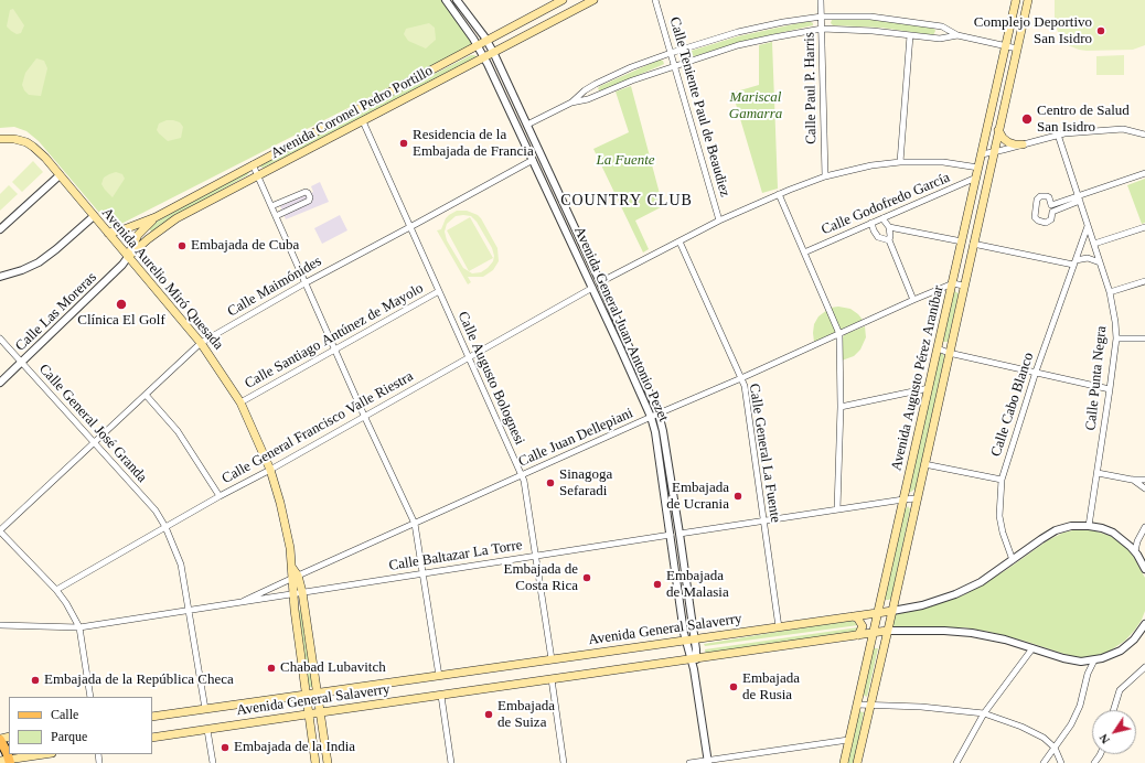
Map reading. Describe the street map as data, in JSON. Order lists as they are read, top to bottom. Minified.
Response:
{"streets":{"main road":["Avenida Coronel Pedro Portillo","Avenida Aurelio Miró Quesada","Avenida Augusto Pérez Araníbar","Avenida General Salaverry"],"street":["Calle Paul P. Harris","Calle Teniente Paul de Beaudiez","Calle Godofredo García","Calle Maimónides","Calle Las Moreras","Avenida General Juan Antonio Pezet","Calle Santiago Antúnez de Mayolo","Calle Augusto Bolognesi","Calle Punta Negra","Calle Cabo Blanco","Calle General José Granda","Calle General Francisco Valle Riestra","Calle Juan Dellepiani","Calle General La Fuente","Calle Baltazar La Torre"]},"crossings":[["Avenida Coronel Pedro Portillo","Avenida Aurelio Miró Quesada"],["Avenida Coronel Pedro Portillo","Calle Las Moreras"],["Avenida Coronel Pedro Portillo","Avenida General Juan Antonio Pezet"],["Avenida Coronel Pedro Portillo","Calle Augusto Bolognesi"],["Calle Godofredo García","Avenida Augusto Pérez Araníbar"],["Avenida Aurelio Miró Quesada","Calle Maimónides"],["Avenida Aurelio Miró Quesada","Calle Las Moreras"],["Avenida Aurelio Miró Quesada","Calle Santiago Antúnez de Mayolo"],["Avenida Aurelio Miró Quesada","Calle General Francisco Valle Riestra"],["Avenida Aurelio Miró Quesada","Calle Juan Dellepiani"],["Avenida Aurelio Miró Quesada","Calle Baltazar La Torre"],["Calle Maimónides","Avenida General Juan Antonio Pezet"],["Calle Maimónides","Calle Augusto Bolognesi"],["Calle Maimónides","Calle General José Granda"],["Calle Las Moreras","Calle General José Granda"],["Avenida General Juan Antonio Pezet","Calle General Francisco Valle Riestra"],["Avenida General Juan Antonio Pezet","Calle Juan Dellepiani"],["Avenida General Juan Antonio Pezet","Calle Baltazar La Torre"],["Avenida General Juan Antonio Pezet","Avenida General Salaverry"],["Calle Santiago Antúnez de Mayolo","Calle Augusto Bolognesi"],["Calle Augusto Bolognesi","Calle General Francisco Valle Riestra"],["Calle Augusto Bolognesi","Calle Juan Dellepiani"],["Calle Augusto Bolognesi","Calle Baltazar La Torre"],["Calle Augusto Bolognesi","Avenida General Salaverry"],["Avenida Augusto Pérez Araníbar","Calle Juan Dellepiani"],["Avenida Augusto Pérez Araníbar","Avenida General Salaverry"],["Calle Punta Negra","Calle Cabo Blanco"],["Calle Punta Negra","Avenida General Salaverry"],["Calle Cabo Blanco","Avenida General Salaverry"],["Calle General José Granda","Calle General Francisco Valle Riestra"],["Calle General José Granda","Calle Baltazar La Torre"],["Calle General José Granda","Avenida General Salaverry"],["Calle Juan Dellepiani","Calle General La Fuente"],["Calle Juan Dellepiani","Calle Baltazar La Torre"],["Calle General La Fuente","Avenida General Salaverry"]],"districts":["COUNTRY CLUB"],"parks":["Mariscal Gamarra","La Fuente"],"places":["Complejo Deportivo San Isidro","Centro de Salud San Isidro","Residencia de la Embajada de Francia","Embajada de Cuba","Clínica El Golf","Sinagoga Sefaradi","Embajada de Ucrania","Embajada de Costa Rica","Embajada de Malasia","Chabad Lubavitch","Embajada de la República Checa","Embajada de Rusia","Embajada de Suiza","Embajada de la India"],"legend":["Calle","Parque"],"north":"bottom left"}
